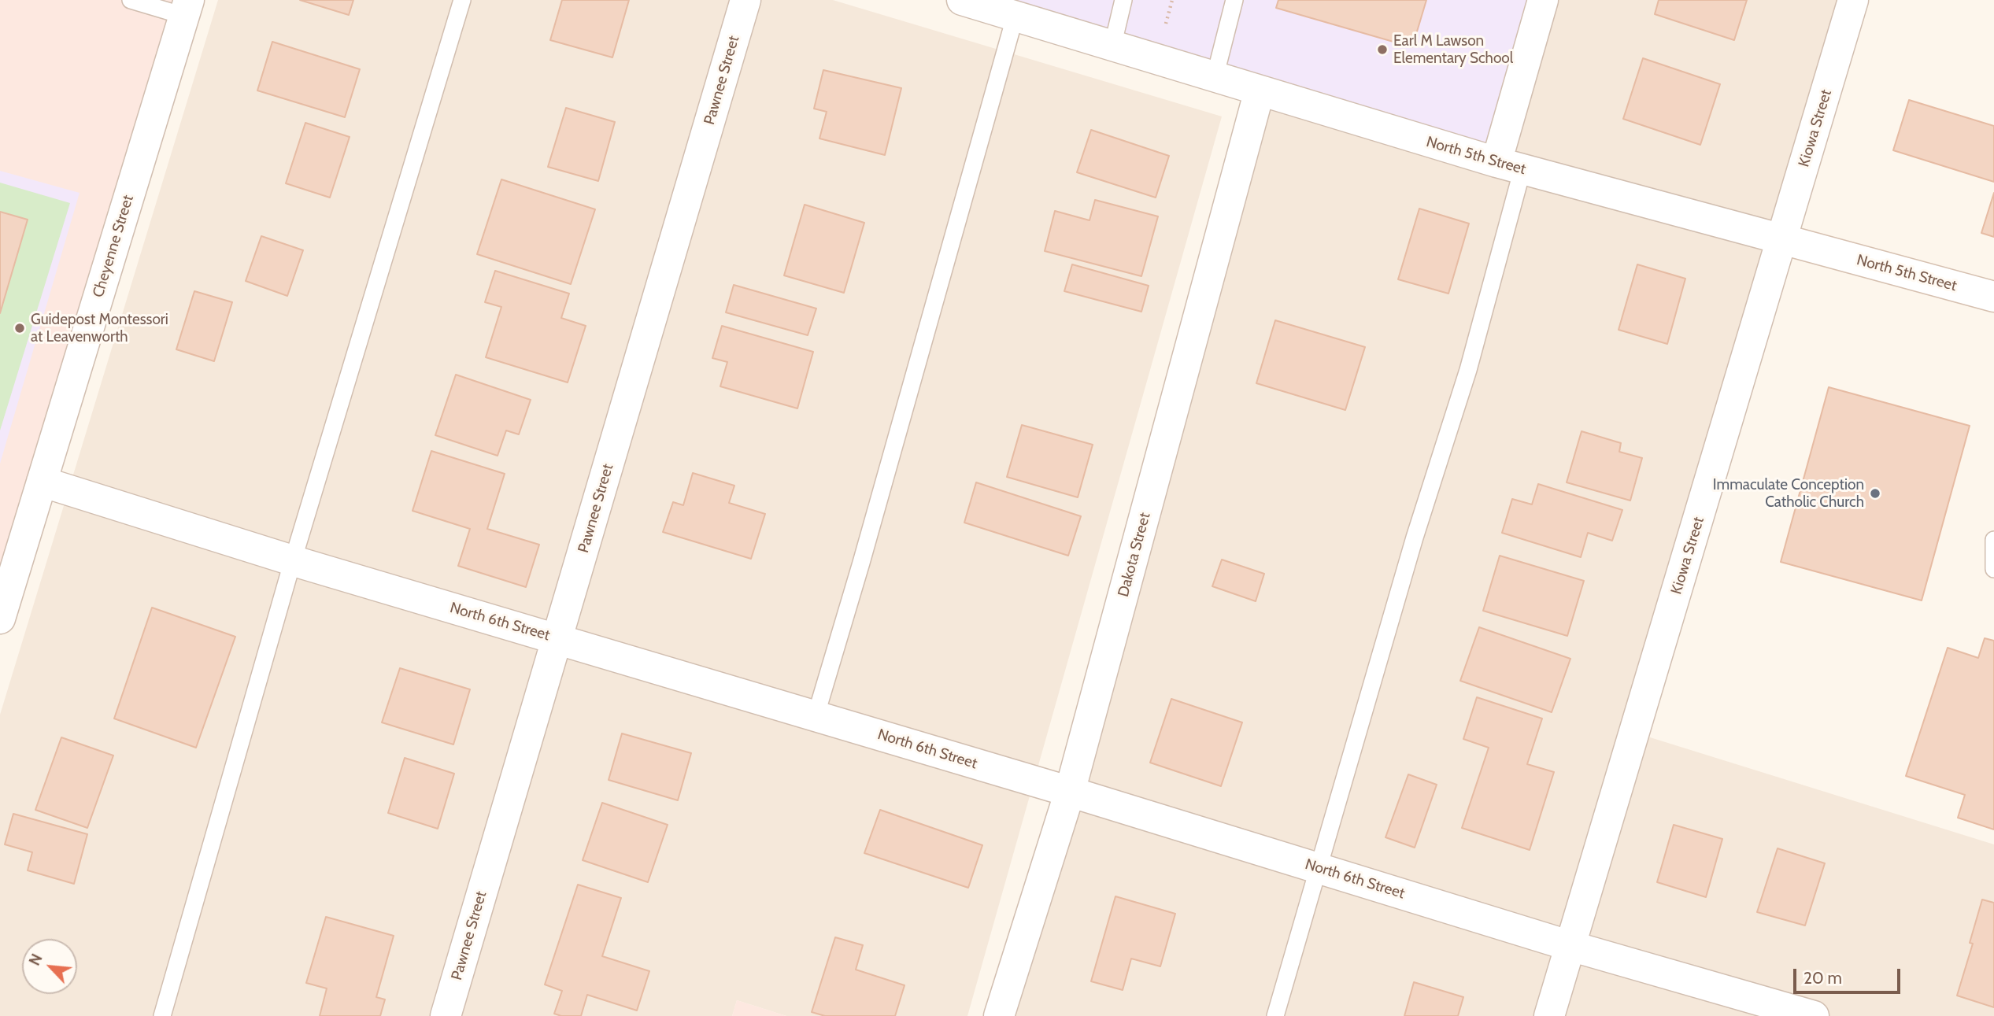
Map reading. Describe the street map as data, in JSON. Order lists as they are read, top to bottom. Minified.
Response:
{"streets":{"street":["Pawnee Street","Kiowa Street","North 5th Street","Cheyenne Street","Dakota Street","North 6th Street"]},"crossings":[["Pawnee Street","North 6th Street"],["Kiowa Street","North 5th Street"],["Kiowa Street","North 6th Street"],["North 5th Street","Dakota Street"],["Cheyenne Street","North 6th Street"],["Dakota Street","North 6th Street"]],"places":["Earl M Lawson Elementary School","Guidepost Montessori at Leavenworth","Immaculate Conception Catholic Church"],"scale_bar":"20 m","north":"top left"}
